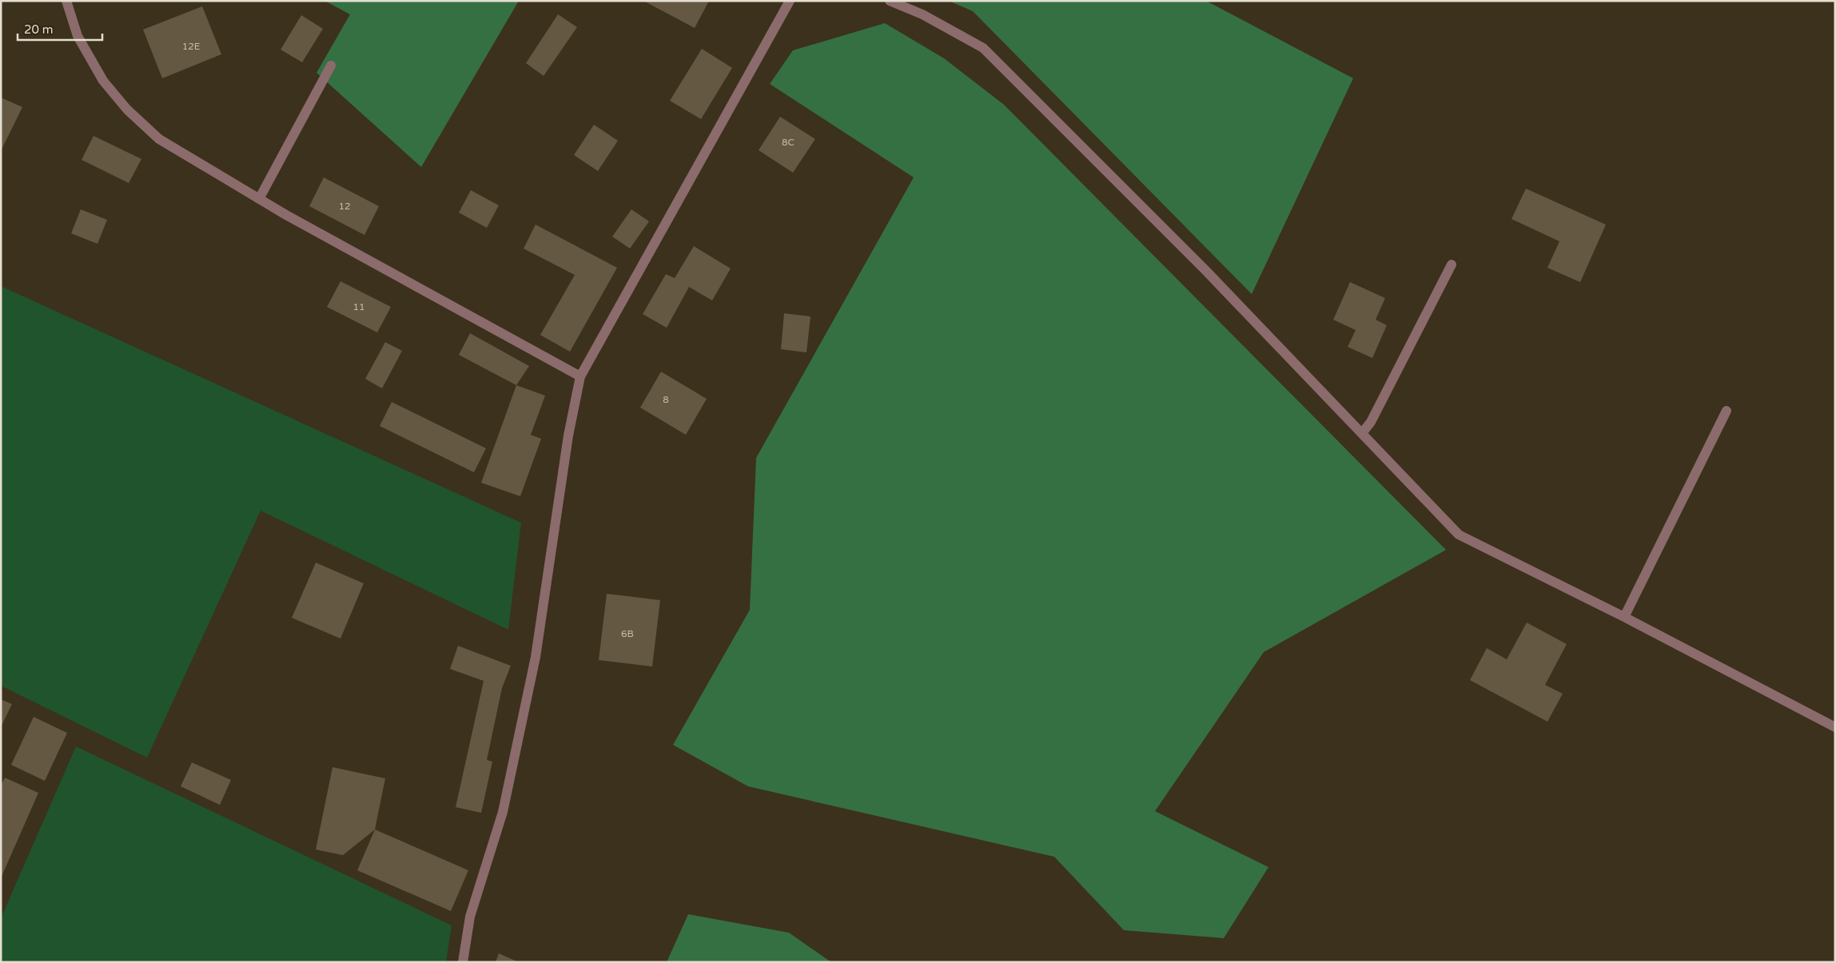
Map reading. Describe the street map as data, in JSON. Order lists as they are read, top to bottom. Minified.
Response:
{"house_numbers":["12E","8C","12","11","8","6B"],"scale_bar":"20 m"}
